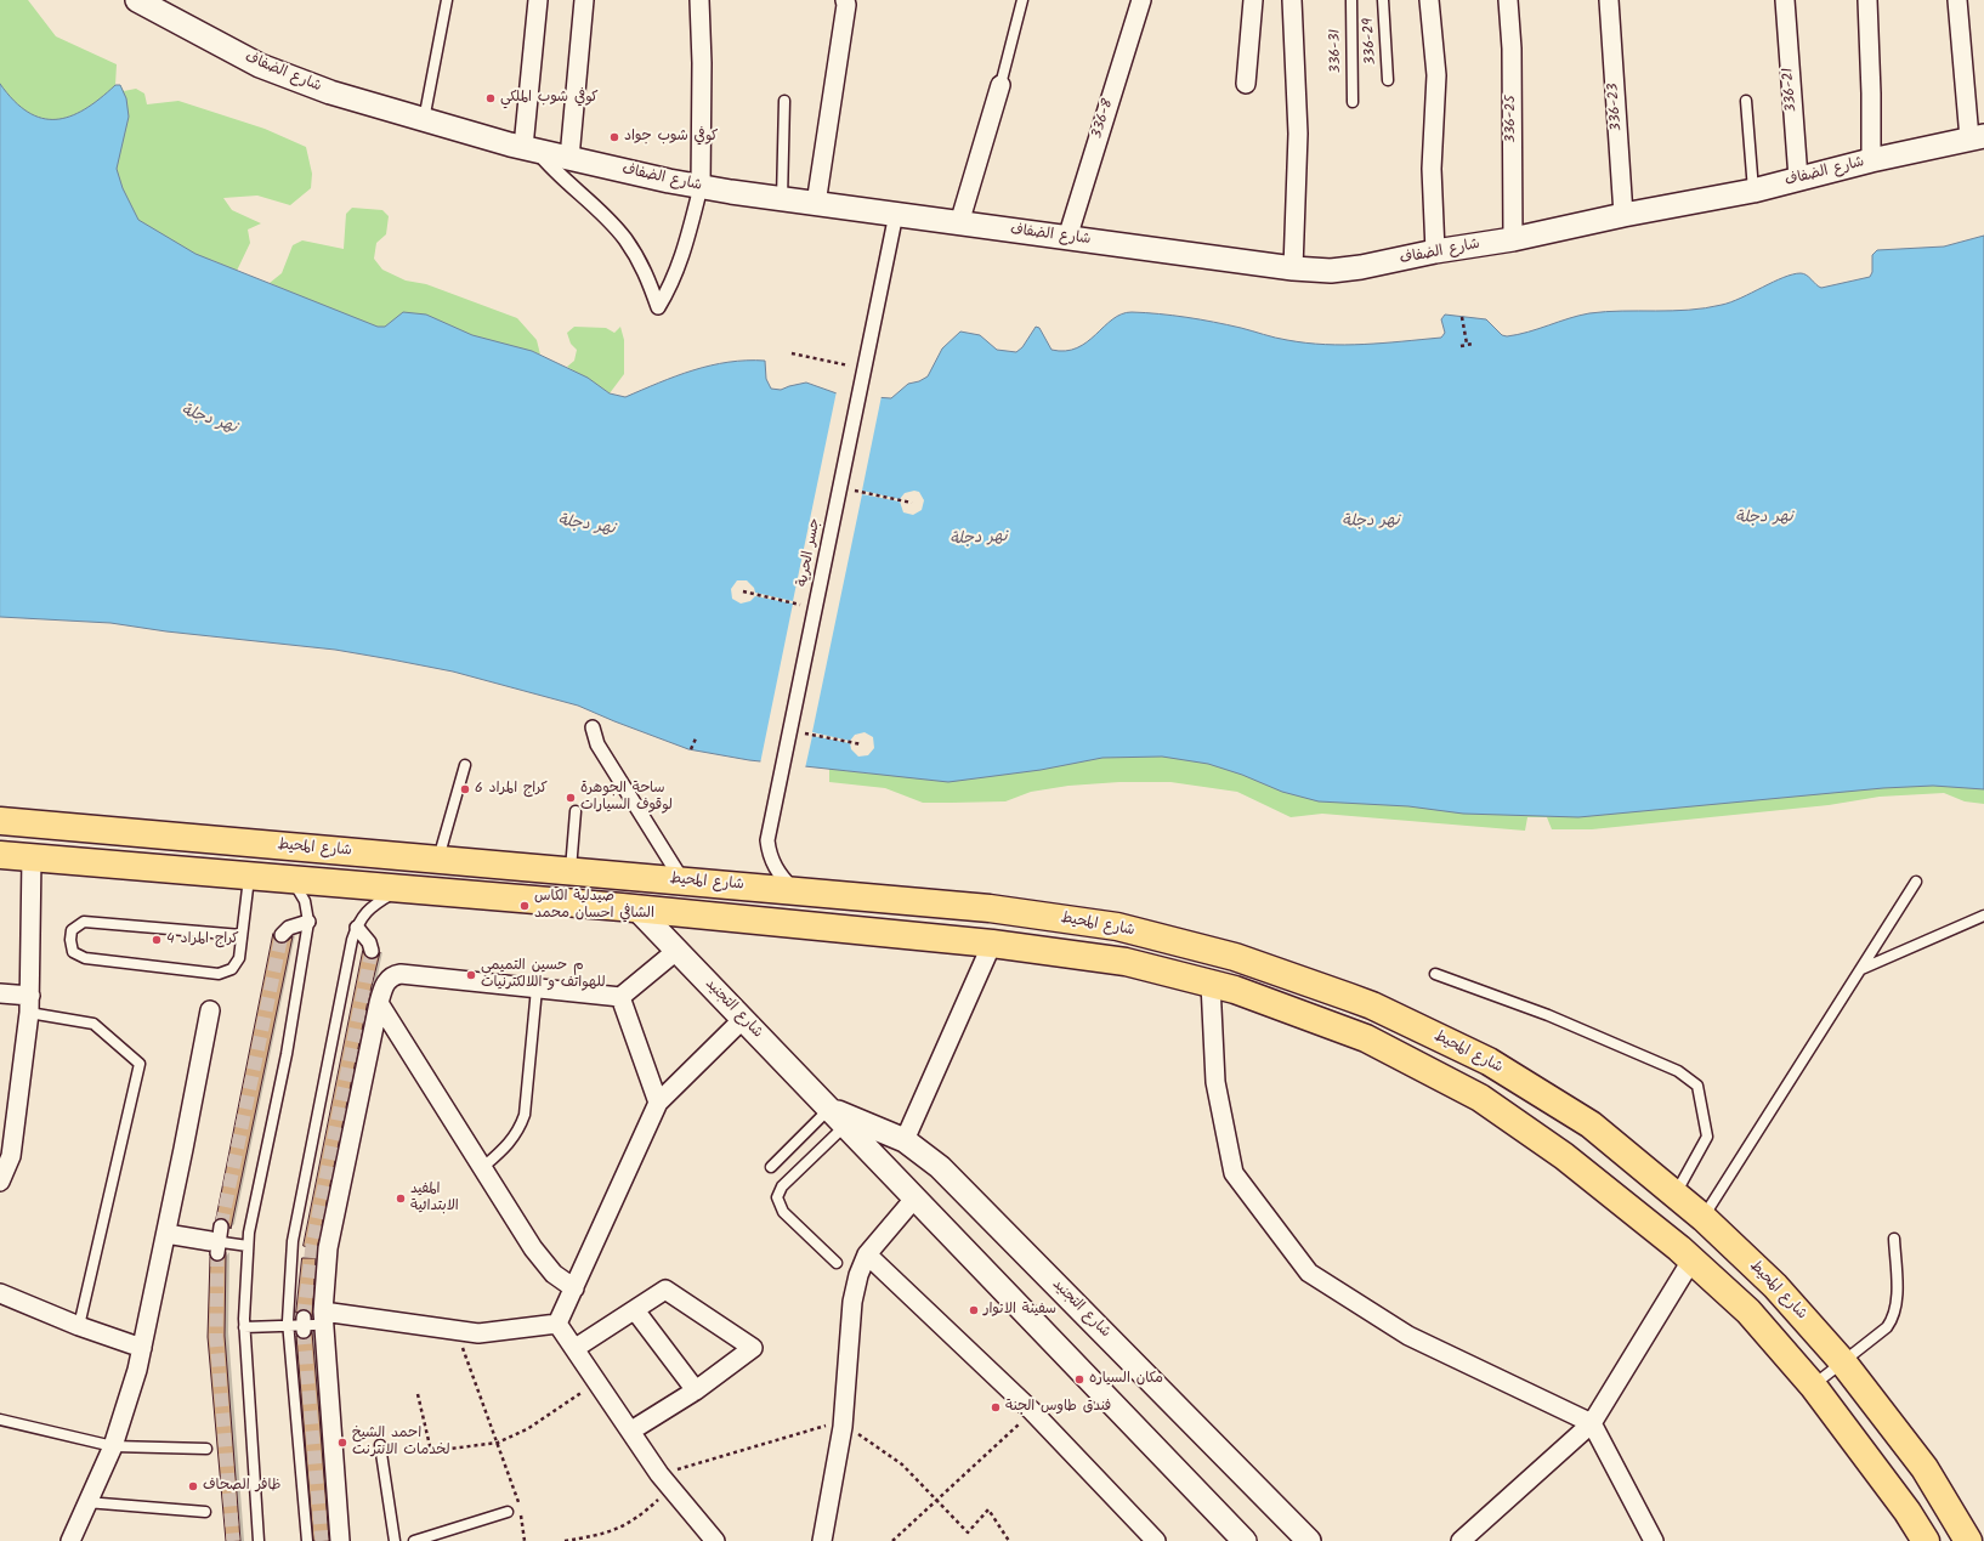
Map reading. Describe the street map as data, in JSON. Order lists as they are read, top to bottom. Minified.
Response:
{"streets":{"main road":["شارع المحيط"],"street":["شارع الضفاف","336-21","336-23","336-8","336-25","جسر الحرية","شارع التجنيد"],"lane":["336-29","336-31"]},"crossings":[["شارع الضفاف","336-21"],["شارع الضفاف","336-23"],["شارع الضفاف","336-8"],["شارع الضفاف","336-25"],["شارع الضفاف","جسر الحرية"],["جسر الحرية","شارع المحيط"]],"water":["نهر دجلة"],"places":["كوفي شوب الملكي","كوفي شوب جواد","كراج المراد 6","ساحة الجوهرة لوقوف السيارات","صيدلية الكاس الشافي احسان محمد","كراج المراد 4","م حسين التميمي للهواتف و اللالكترنيات","المفيد الابتدائية","سفينة الانوار","مكان السياره","فندق طاوس الجنة","احمد الشيخ لخدمات الانترنت","ظافر الصحاف"]}
